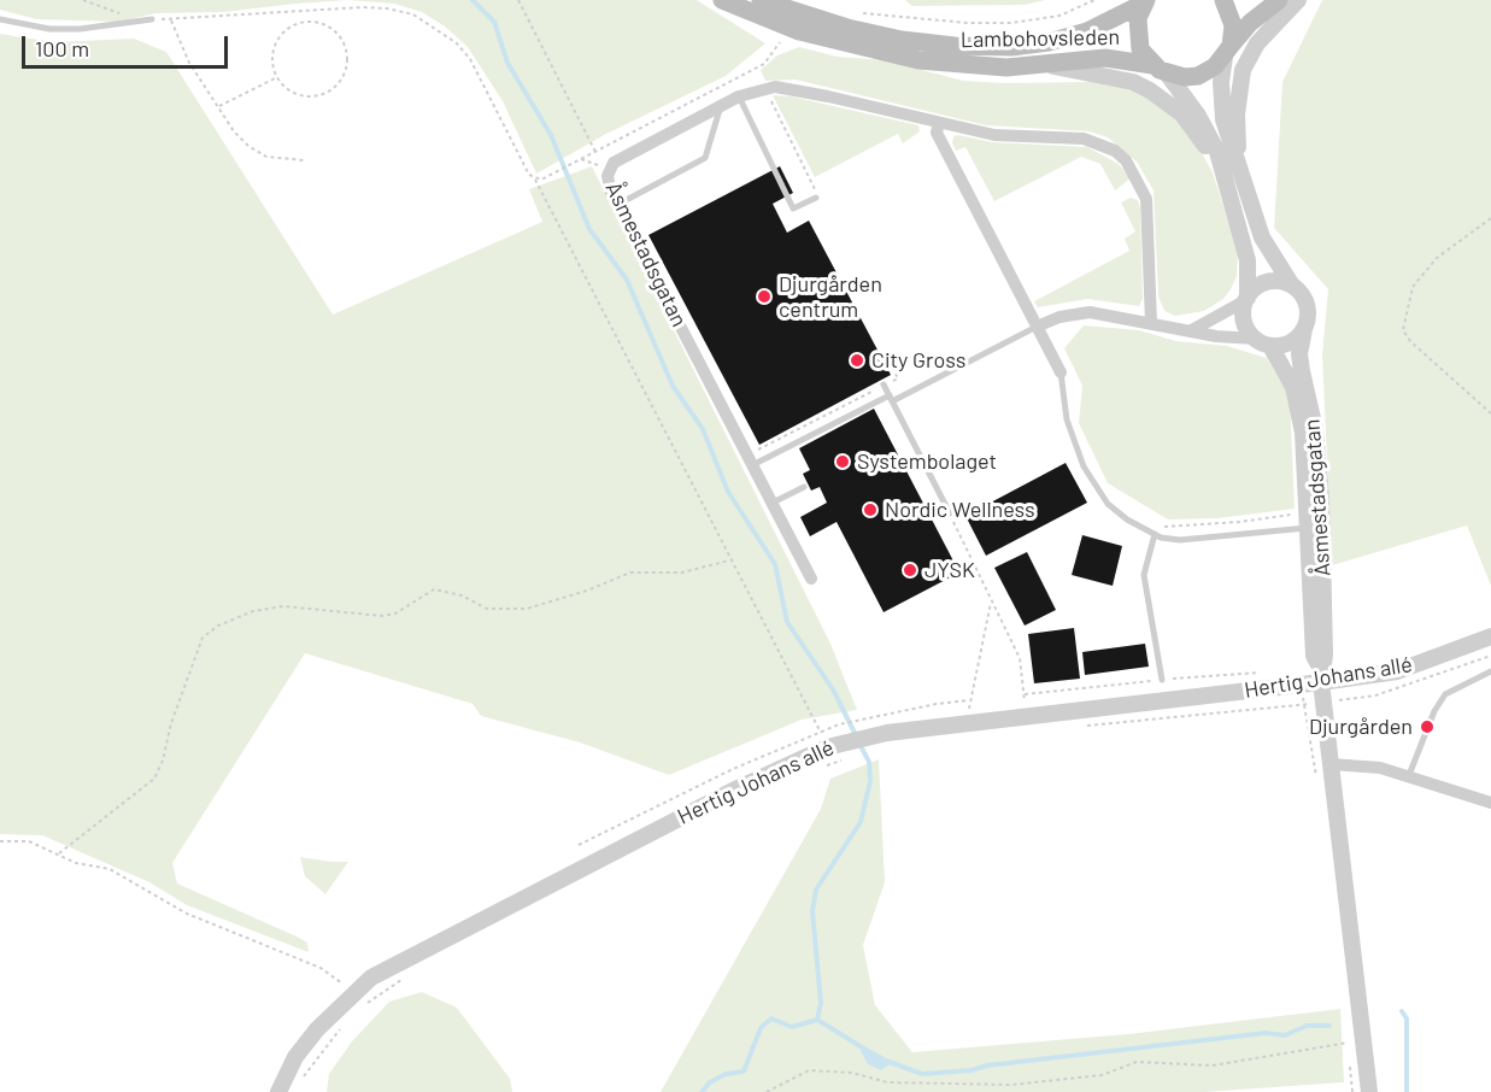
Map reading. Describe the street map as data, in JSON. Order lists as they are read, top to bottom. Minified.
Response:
{"streets":{"main road":["Lambohovsleden"],"street":["Åsmestadsgatan","Hertig Johans allé"]},"crossings":[["Åsmestadsgatan","Hertig Johans allé"]],"places":["Djurgården centrum","City Gross","Systembolaget","Nordic Wellness","JYSK","Djurgården"],"scale_bar":"100 m"}
